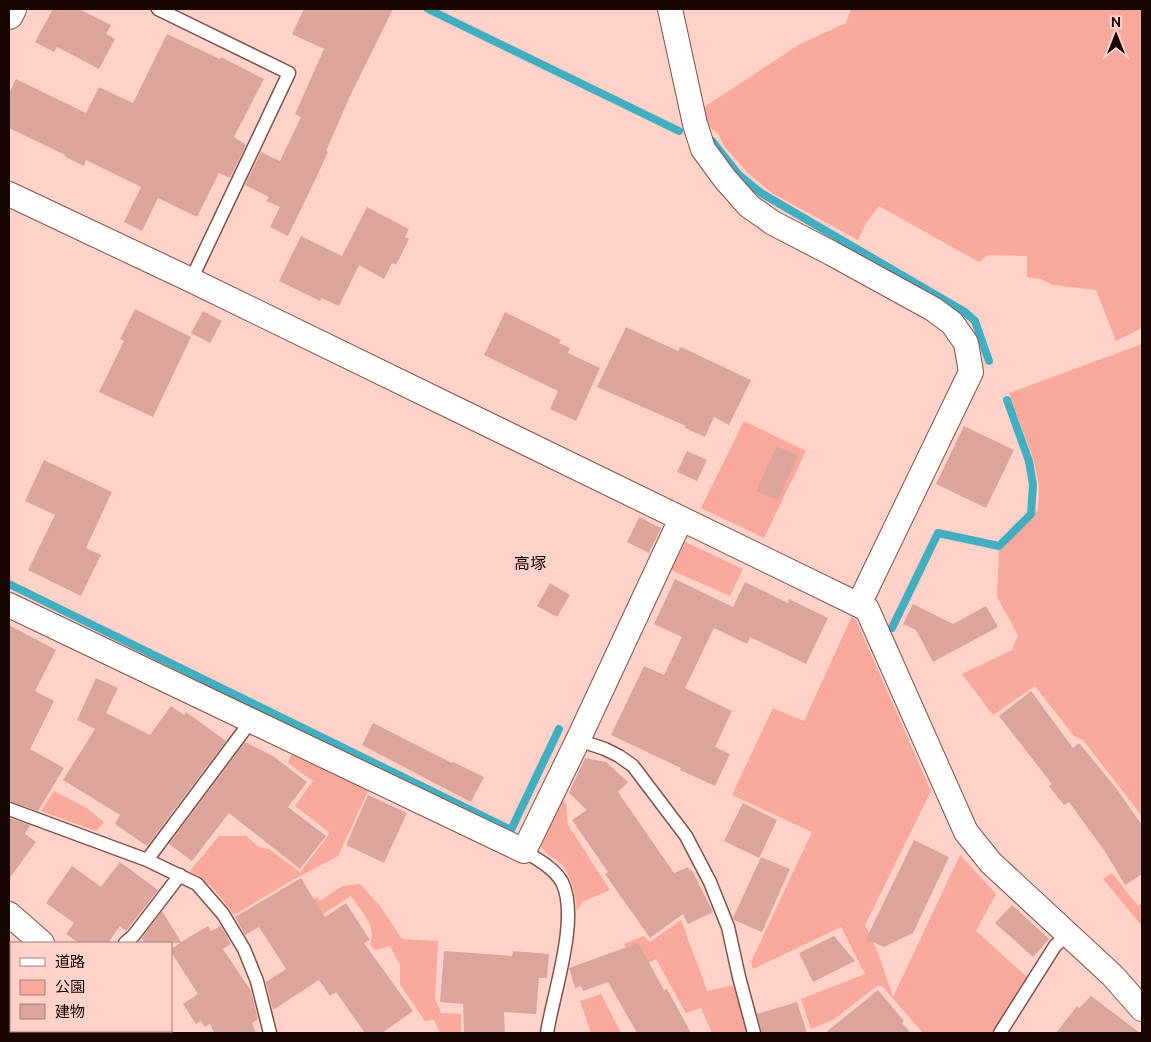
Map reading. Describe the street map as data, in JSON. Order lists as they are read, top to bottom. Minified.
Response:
{"districts":["高塚"],"legend":["道路","公園","建物"],"north":"top"}
